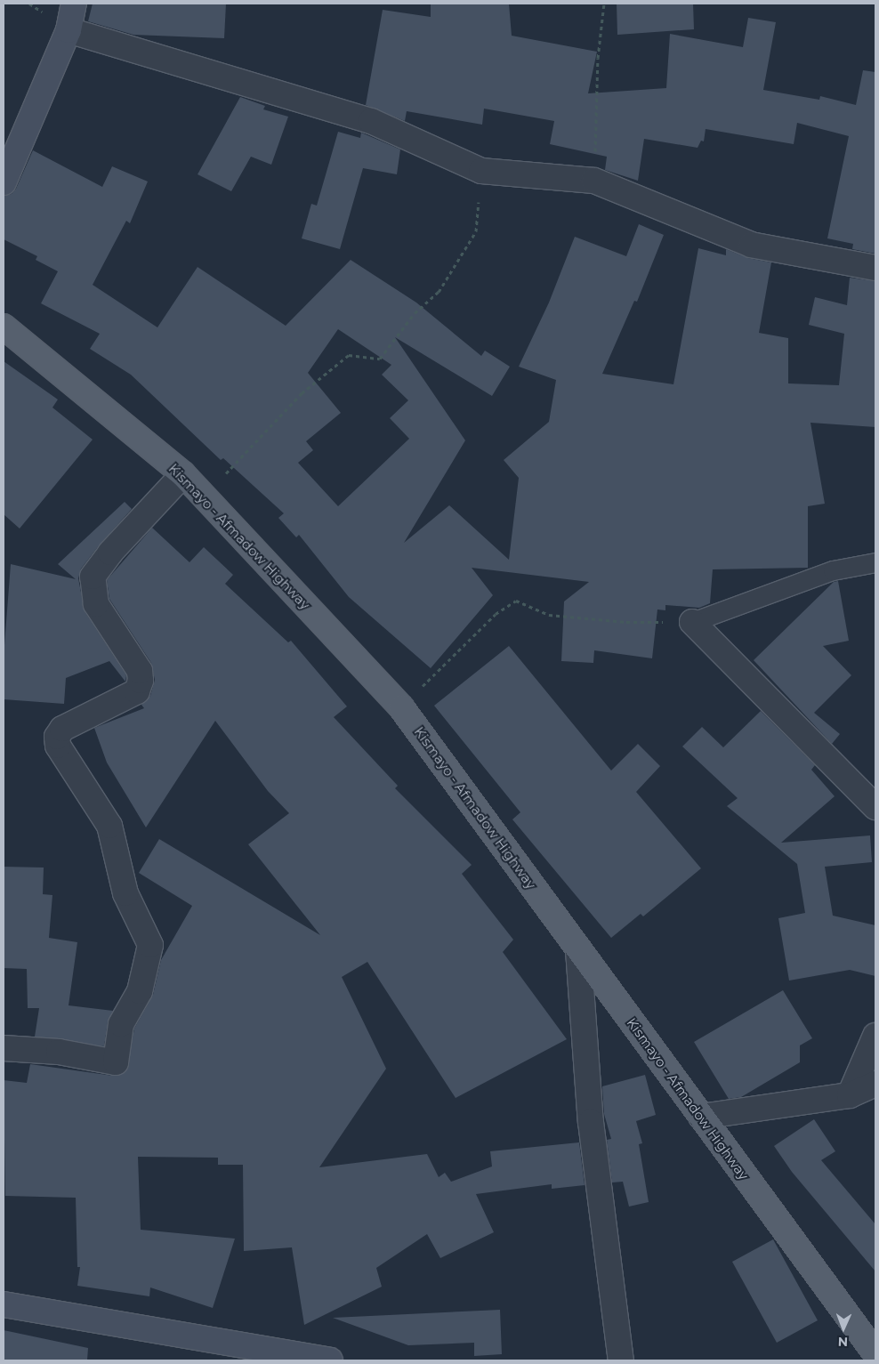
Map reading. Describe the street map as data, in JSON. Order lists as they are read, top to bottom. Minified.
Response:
{"streets":{"main road":["Kismayo - Afmadow Highway"]},"north":"bottom"}
